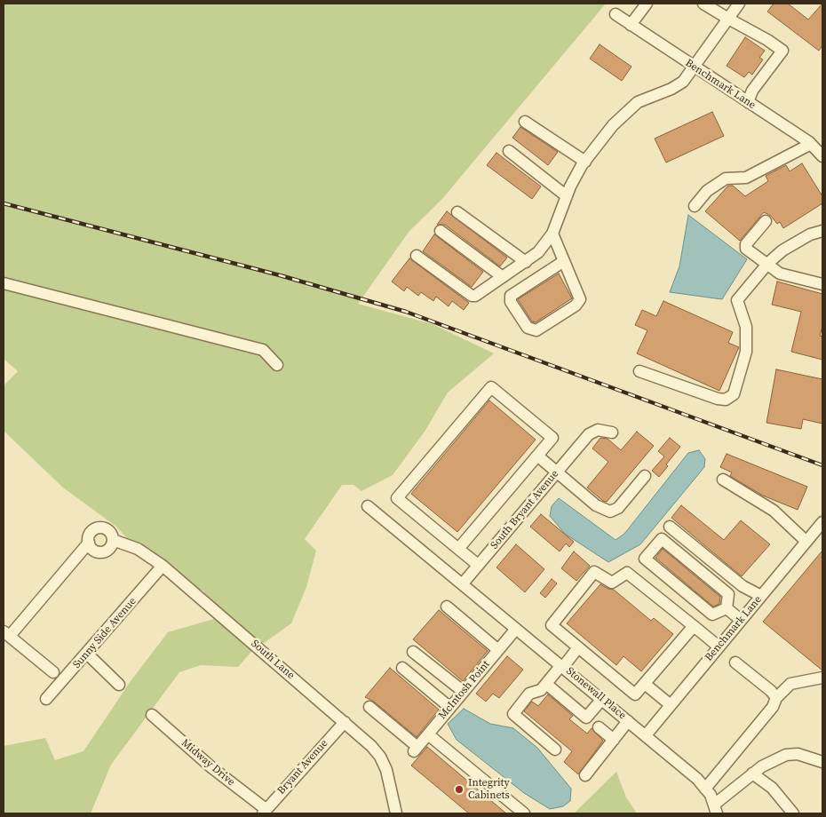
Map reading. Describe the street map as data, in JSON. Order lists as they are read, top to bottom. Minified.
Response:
{"streets":{"street":["Benchmark Lane","South Bryant Avenue","Sunny Side Avenue","South Lane","McIntosh Point","Stonewall Place","Midway Drive","Bryant Avenue"]},"crossings":[["Benchmark Lane","Stonewall Place"],["South Bryant Avenue","Stonewall Place"],["Sunny Side Avenue","South Lane"],["South Lane","Bryant Avenue"],["McIntosh Point","Stonewall Place"],["Midway Drive","Bryant Avenue"]],"places":["Integrity Cabinets"]}
